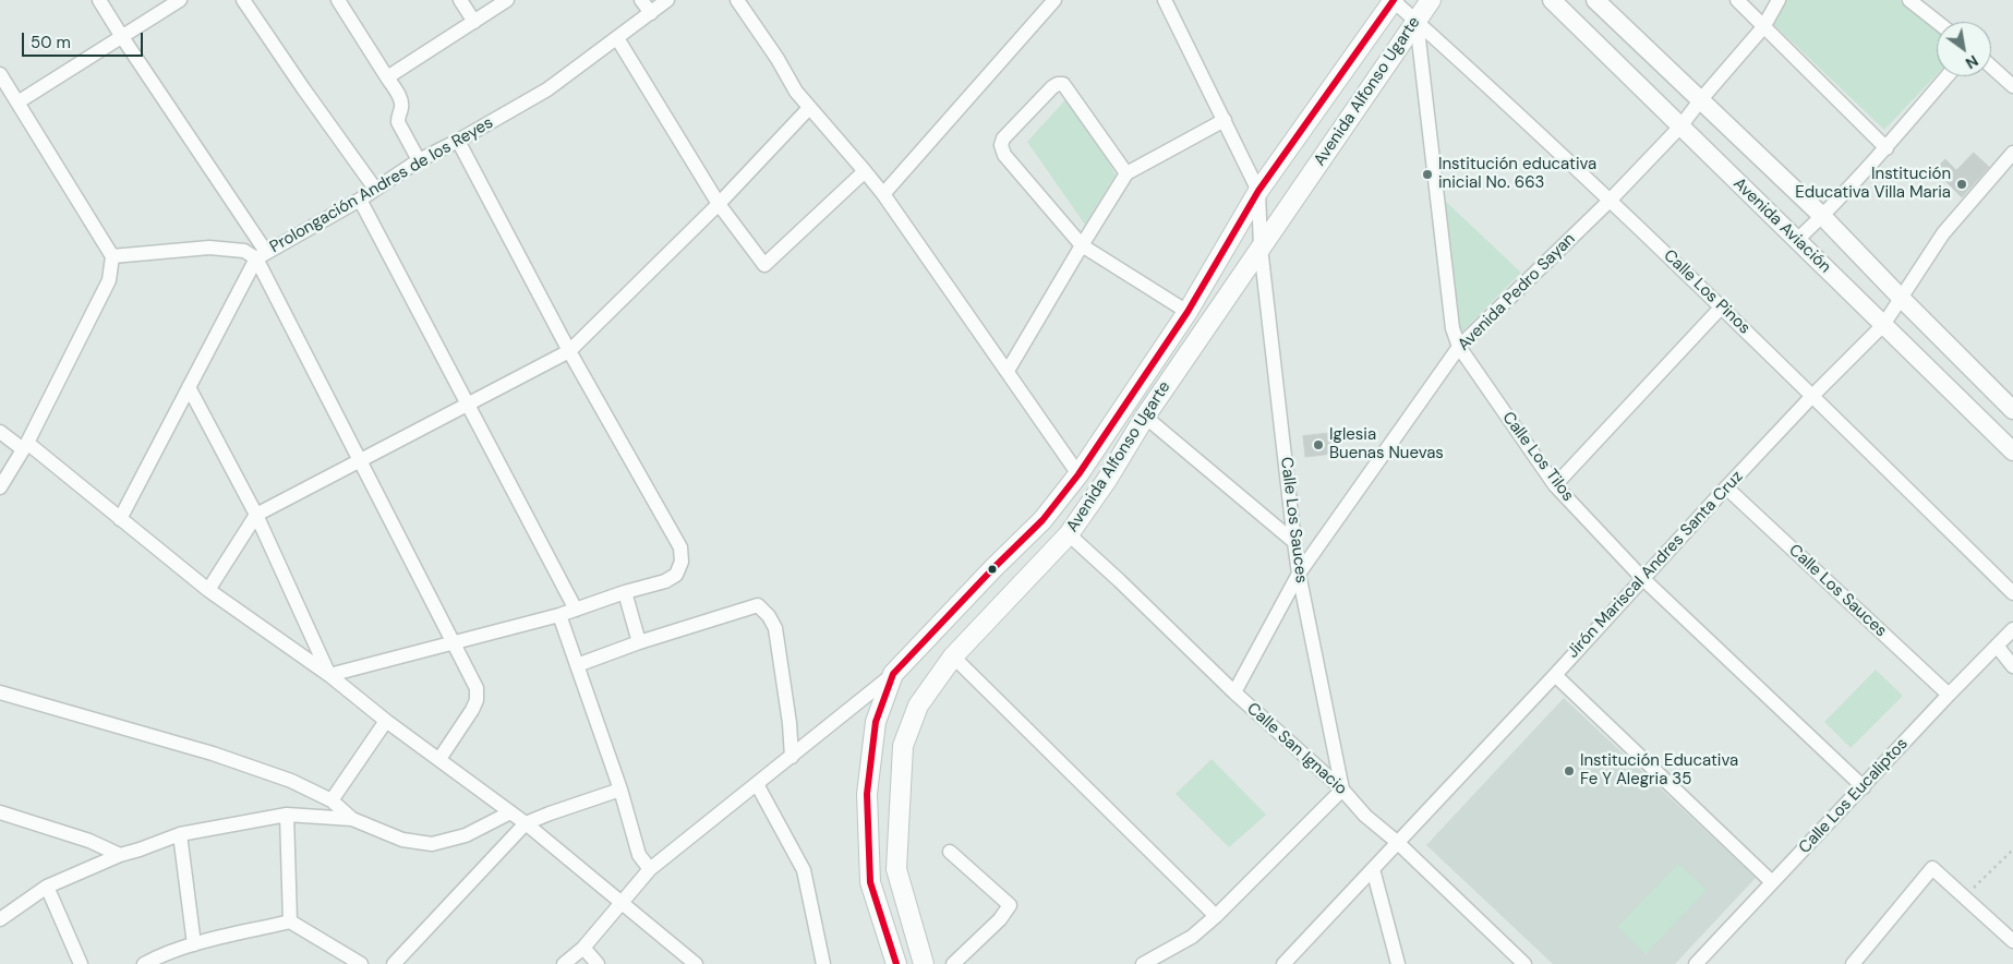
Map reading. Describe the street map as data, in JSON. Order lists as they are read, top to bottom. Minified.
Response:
{"streets":{"main road":["Avenida Alfonso Ugarte"],"street":["Prolongación Andres de los Reyes","Avenida Aviación","Avenida Pedro Sayan","Calle Los Pinos","Calle Los Tilos","Calle Los Sauces","Jirón Mariscal Andres Santa Cruz","Calle San Ignacio","Calle Los Eucaliptos"]},"crossings":[["Avenida Alfonso Ugarte","Calle Los Pinos"],["Avenida Alfonso Ugarte","Calle Los Tilos"],["Avenida Alfonso Ugarte","Calle Los Sauces"],["Avenida Alfonso Ugarte","Calle San Ignacio"],["Avenida Aviación","Avenida Pedro Sayan"],["Avenida Aviación","Jirón Mariscal Andres Santa Cruz"],["Avenida Pedro Sayan","Calle Los Pinos"],["Avenida Pedro Sayan","Calle Los Tilos"],["Avenida Pedro Sayan","Calle Los Sauces"],["Avenida Pedro Sayan","Calle San Ignacio"],["Calle Los Pinos","Calle Los Tilos"],["Calle Los Pinos","Jirón Mariscal Andres Santa Cruz"],["Calle Los Tilos","Jirón Mariscal Andres Santa Cruz"],["Calle Los Tilos","Calle Los Eucaliptos"],["Calle Los Sauces","Jirón Mariscal Andres Santa Cruz"],["Calle Los Sauces","Calle San Ignacio"],["Calle Los Sauces","Calle Los Eucaliptos"],["Jirón Mariscal Andres Santa Cruz","Calle San Ignacio"]],"places":["Institución educativa inicial No. 663","Institución Educativa Villa Maria","Iglesia Buenas Nuevas","Institución Educativa Fe Y Alegria 35"],"scale_bar":"50 m","north":"bottom right"}
